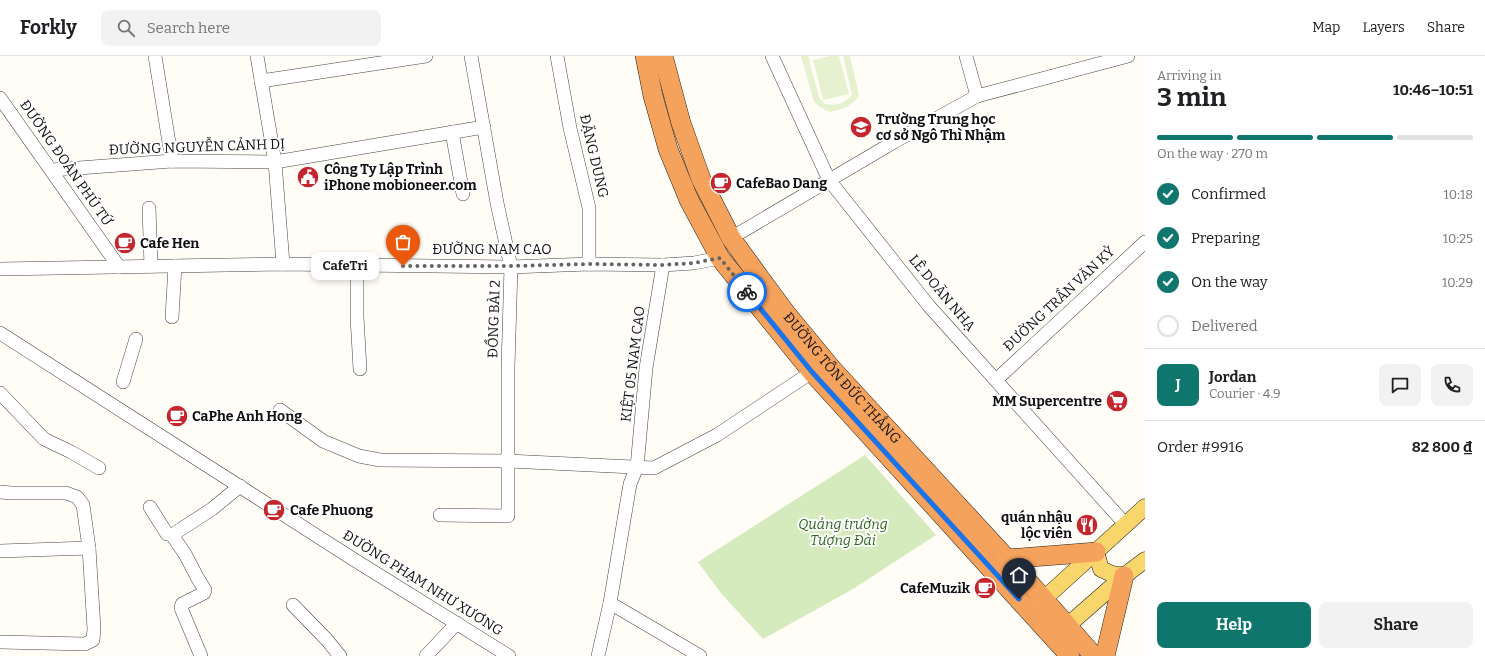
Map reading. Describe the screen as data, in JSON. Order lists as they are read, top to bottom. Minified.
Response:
{"streets":{"highway":["ĐƯỜNG TÔN ĐỨC THẮNG"],"street":["ĐƯỜNG NGUYỄN CẢNH DỊ","ĐẶNG DUNG","ĐƯỜNG ĐOÀN PHÚ TỨ","ĐƯỜNG NAM CAO","LÊ DOÃN NHẠ","ĐƯỜNG TRẦN VĂN KỶ","ĐỒNG BÀI 2","KIỆT 05 NAM CAO","ĐƯỜNG PHẠM NHƯ XƯƠNG"]},"crossings":[["ĐƯỜNG NGUYỄN CẢNH DỊ","ĐƯỜNG ĐOÀN PHÚ TỨ"],["ĐƯỜNG NGUYỄN CẢNH DỊ","ĐỒNG BÀI 2"],["ĐẶNG DUNG","ĐƯỜNG NAM CAO"],["ĐƯỜNG ĐOÀN PHÚ TỨ","ĐƯỜNG NAM CAO"],["ĐƯỜNG NAM CAO","ĐỒNG BÀI 2"],["ĐƯỜNG NAM CAO","KIỆT 05 NAM CAO"],["ĐƯỜNG NAM CAO","ĐƯỜNG TÔN ĐỨC THẮNG"],["LÊ DOÃN NHẠ","ĐƯỜNG TRẦN VĂN KỶ"]],"parks":["Quảng trường Tượng Đài"],"places":{"school or university":["Trường Trung học cơ sở Ngô Thì Nhậm"],"public building":["Công Ty Lập Trình iPhone mobioneer.com"],"cafe":["CafeBao Dang","Cafe Hen","CaPhe Anh Hong","Cafe Phuong","CafeMuzik"],"other":["CafeTri"],"supermarket":["MM Supercentre"],"restaurant":["quán nhậu lộc viên"]},"page":{"header":"Forkly","search":"Search here","nav":["Map","Layers","Share"],"heading":["3 min","Arriving in","10:46–10:51"],"panel":["Jordan","Courier · 4.9","Order #9916","82 800 ₫"],"bar":"On the way · 270 m","list":[["Confirmed","10:18"],["Preparing","10:25"],["On the way","10:29"],"Delivered"],"bubble":"CafeTri","round":"J","buttons":["Help","Share"]}}
